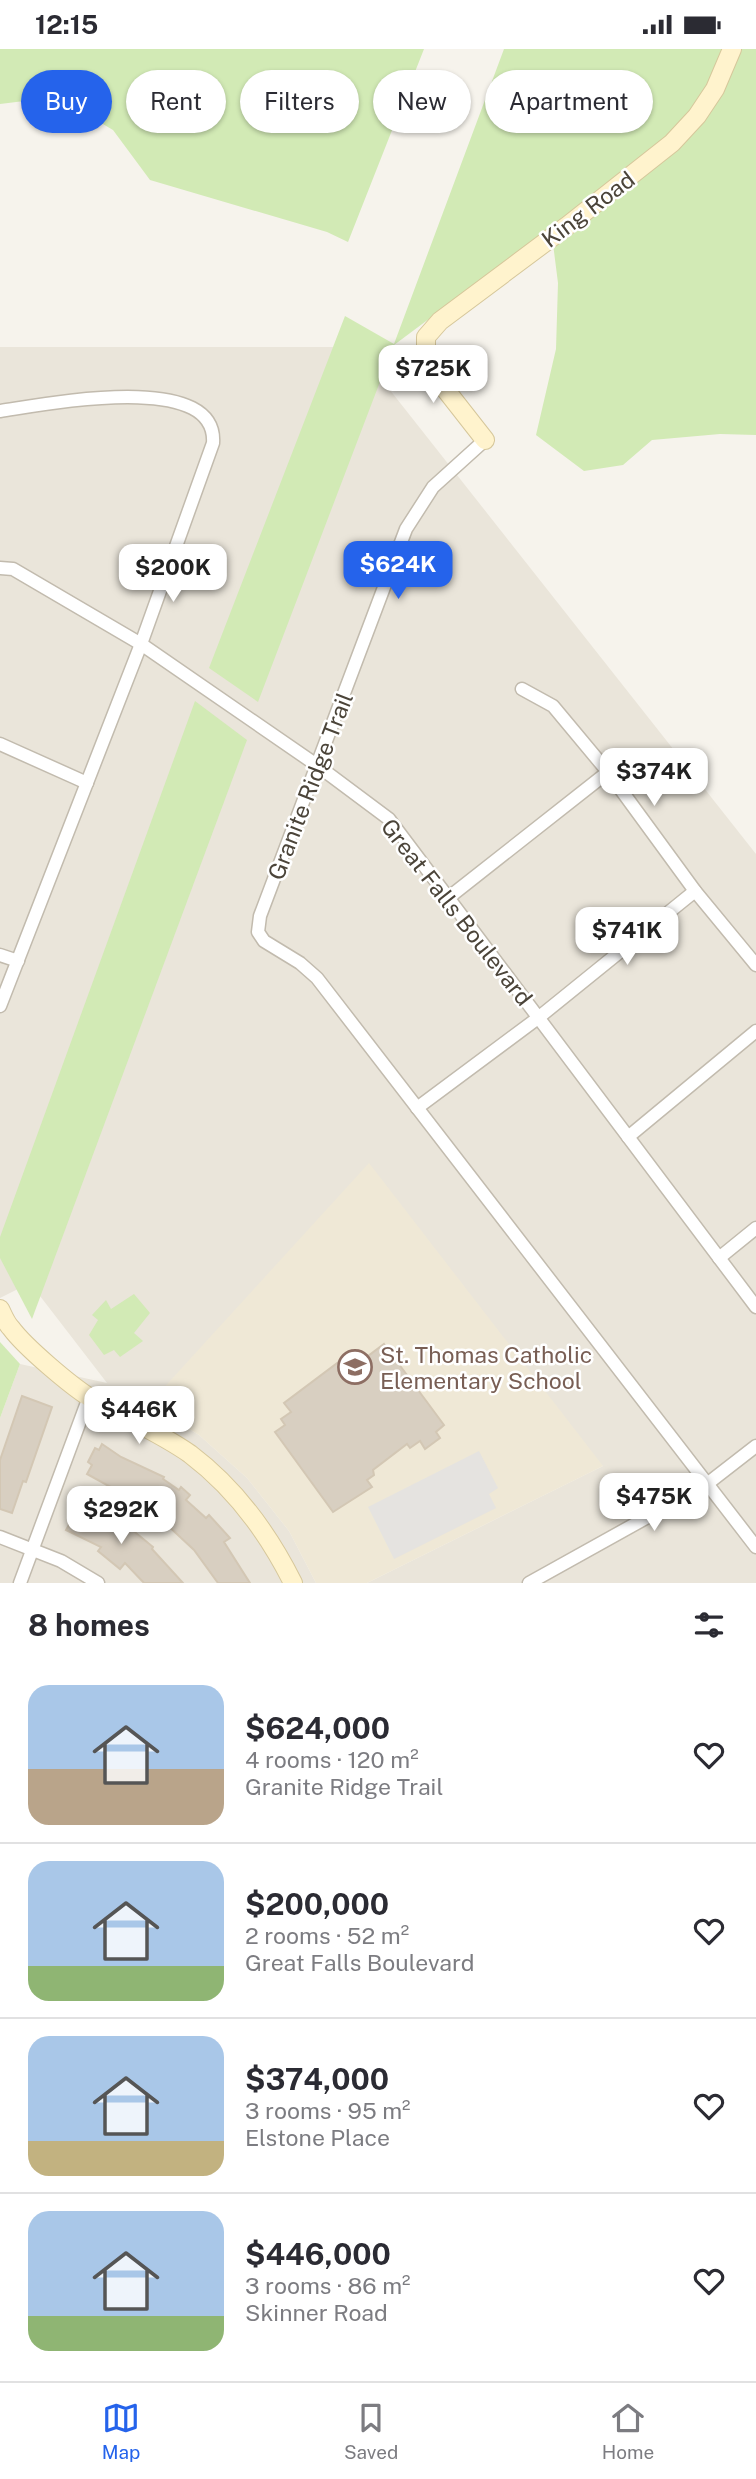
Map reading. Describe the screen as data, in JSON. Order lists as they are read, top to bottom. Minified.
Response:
{"streets":{"street":["King Road","Granite Ridge Trail","Great Falls Boulevard"]},"crossings":[["King Road","Granite Ridge Trail"],["Granite Ridge Trail","Great Falls Boulevard"]],"places":{"school or university":["St. Thomas Catholic Elementary School"]},"page":{"status":"12:15","chip":["Buy","Rent","Filters","New","Apartment"],"price":["$725K","$624K","$200K","$374K","$741K","$446K","$475K","$292K"],"heading":"8 homes","list":[{"name":"$624,000","note":"4 rooms · 120 m² · Granite Ridge Trail"},{"name":"$200,000","note":"2 rooms · 52 m² · Great Falls Boulevard"},{"name":"$374,000","note":"3 rooms · 95 m² · Elstone Place"},{"name":"$446,000","note":"3 rooms · 86 m² · Skinner Road"}],"tabs":["Map","Saved","Home"]}}
